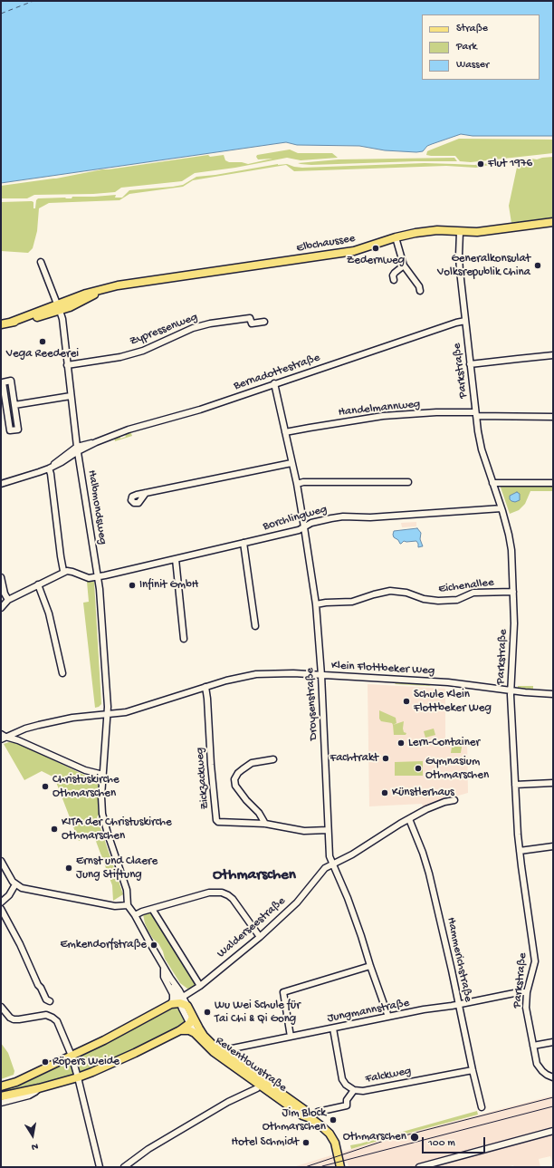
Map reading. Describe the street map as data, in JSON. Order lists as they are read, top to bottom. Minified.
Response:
{"streets":{"main road":["Elbchaussee","Walderseestraße","Reventlowstraße"],"street":["Zypressenweg","Parkstraße","Bernadottestraße","Handelmannweg","Halbmondsweg","Borchlingweg","Eichenallee","Klein Flottbeker Weg","Droysenstraße","Zickzackweg","Hammerichstraße","Jungmannstraße","Falckweg"]},"crossings":[["Elbchaussee","Parkstraße"],["Elbchaussee","Halbmondsweg"],["Zypressenweg","Halbmondsweg"],["Parkstraße","Bernadottestraße"],["Parkstraße","Handelmannweg"],["Parkstraße","Borchlingweg"],["Parkstraße","Eichenallee"],["Parkstraße","Klein Flottbeker Weg"],["Parkstraße","Jungmannstraße"],["Bernadottestraße","Halbmondsweg"],["Bernadottestraße","Droysenstraße"],["Handelmannweg","Droysenstraße"],["Halbmondsweg","Borchlingweg"],["Halbmondsweg","Klein Flottbeker Weg"],["Borchlingweg","Droysenstraße"],["Eichenallee","Droysenstraße"],["Klein Flottbeker Weg","Droysenstraße"],["Klein Flottbeker Weg","Zickzackweg"],["Droysenstraße","Zickzackweg"],["Droysenstraße","Walderseestraße"],["Droysenstraße","Jungmannstraße"],["Walderseestraße","Hammerichstraße"],["Walderseestraße","Reventlowstraße"],["Hammerichstraße","Jungmannstraße"],["Hammerichstraße","Falckweg"],["Jungmannstraße","Reventlowstraße"],["Jungmannstraße","Falckweg"]],"districts":["Othmarschen"],"places":["Flut 1976","Zedernweg","Generalkonsulat Volksrepublik China","Vega Reederei","Infinit GmbH","Schule Klein Flottbeker Weg","Lern-Container","Fachtrakt","Gymnasium Othmarschen","Christuskirche Othmarschen","Künstlerhaus","KITA der Christuskirche Othmarschen","Ernst und Claere Jung Stiftung","Emkendorfstraße","Wu Wei Schule für Tai Chi & Qi Gong","Röpers Weide","Jim Block Othmarschen","Othmarschen","Hotel Schmidt"],"legend":["Straße","Park","Wasser"],"scale_bar":"100 m","north":"bottom"}
